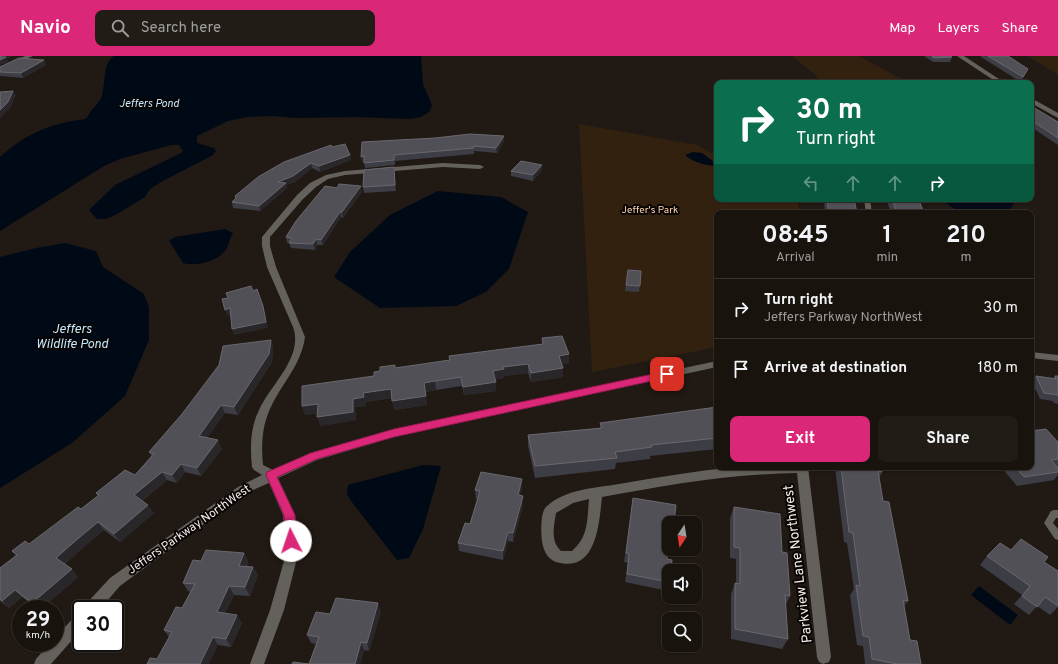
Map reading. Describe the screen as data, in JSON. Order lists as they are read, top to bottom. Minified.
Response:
{"streets":{"street":["Jeffers Parkway NorthWest","Parkview Lane Northwest"]},"water":["Jeffers Pond","Jeffers Wildlife Pond"],"parks":["Jeffer's Park"],"north":"bottom","page":{"header":"Navio","search":"Search here","nav":["Map","Layers","Share"],"turn":["30 m","Turn right"],"eta":["08:45","Arrival","1","min","210","m"],"list":[{"name":"Turn right","note":"Jeffers Parkway NorthWest","value":"30 m"},{"name":"Arrive at destination","value":"180 m"}],"buttons":["Exit","Share"],"speed":"29 km/h","limit":"30"}}
